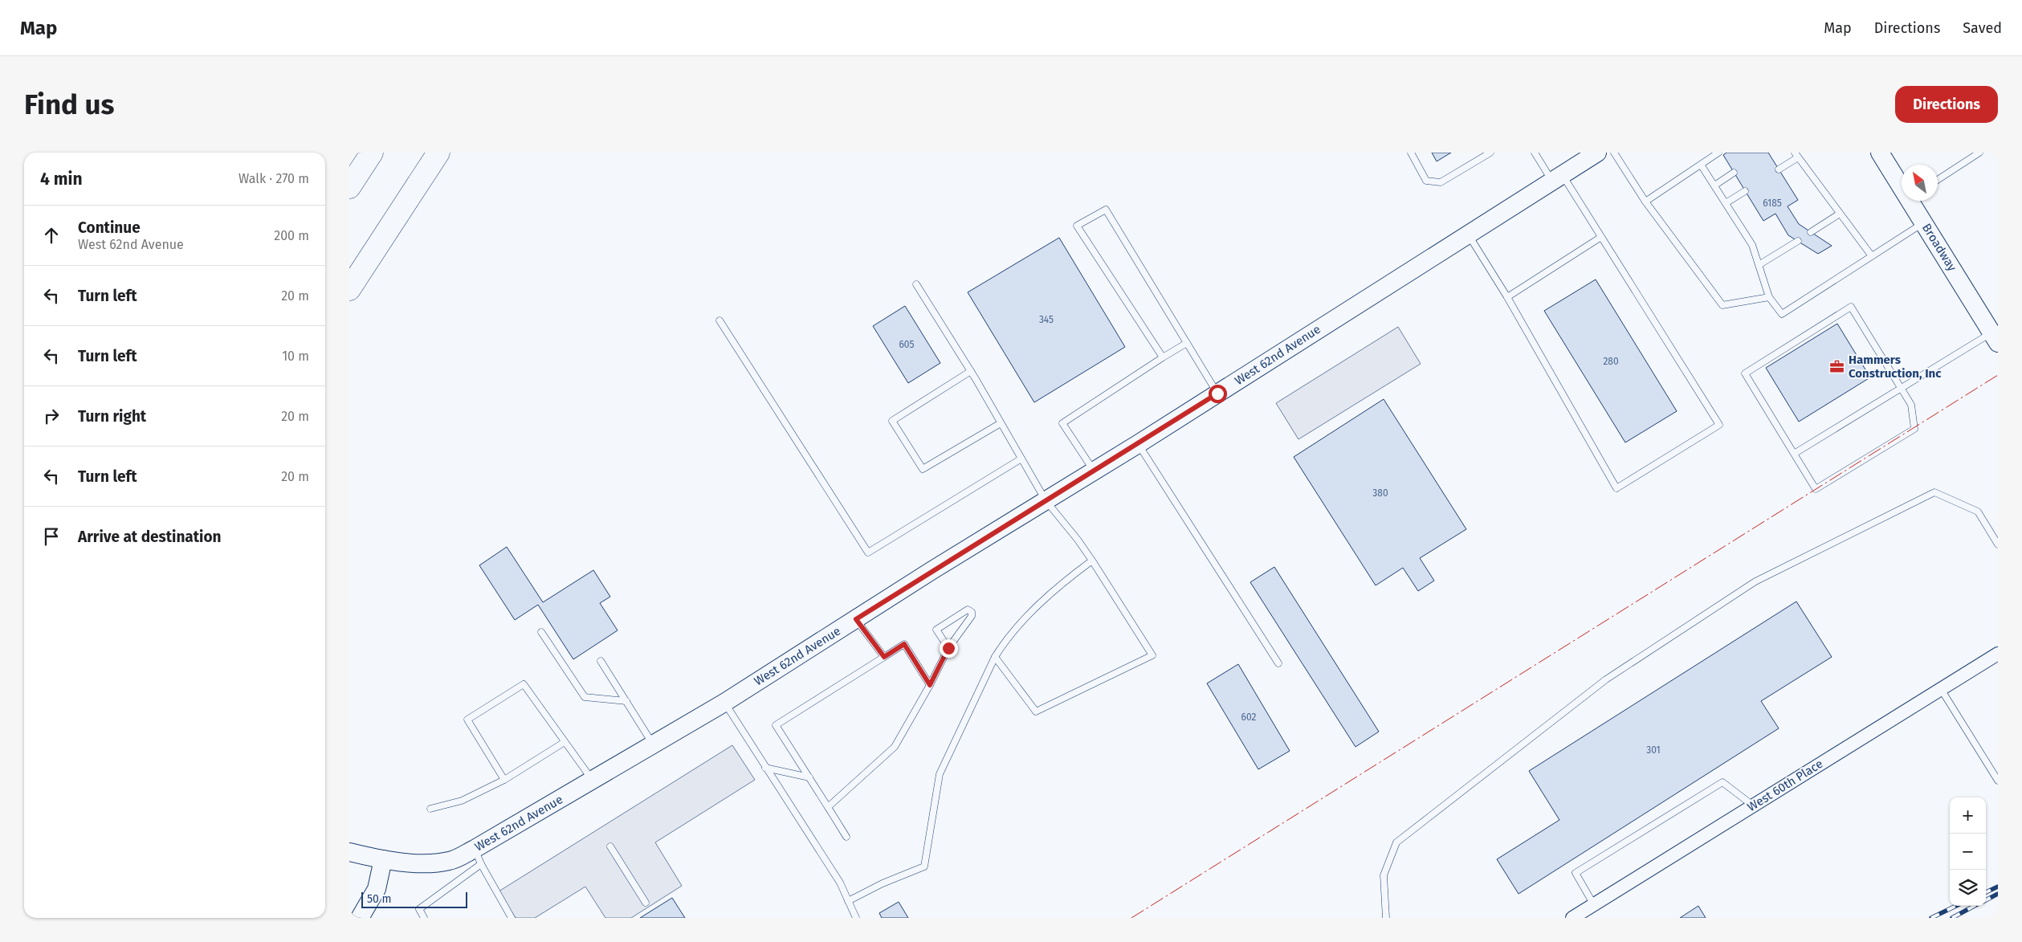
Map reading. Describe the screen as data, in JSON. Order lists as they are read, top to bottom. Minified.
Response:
{"streets":{"street":["Broadway","West 62nd Avenue","West 60th Place"]},"places":{"office":["Hammers Construction, Inc"]},"house_numbers":["6185","345","605","280","380","602","301"],"scale_bar":"50 m","north":"top left","page":{"header":"Map","nav":["Map","Directions","Saved"],"buttons":"Directions","title":"Find us","heading":["4 min","Walk · 270 m"],"list":[["Continue","West 62nd Avenue","200 m"],["Turn left","20 m"],["Turn left","10 m"],["Turn right","20 m"],["Turn left","20 m"],"Arrive at destination"],"map_buttons":["+","−"],"scale":"50 m"}}
